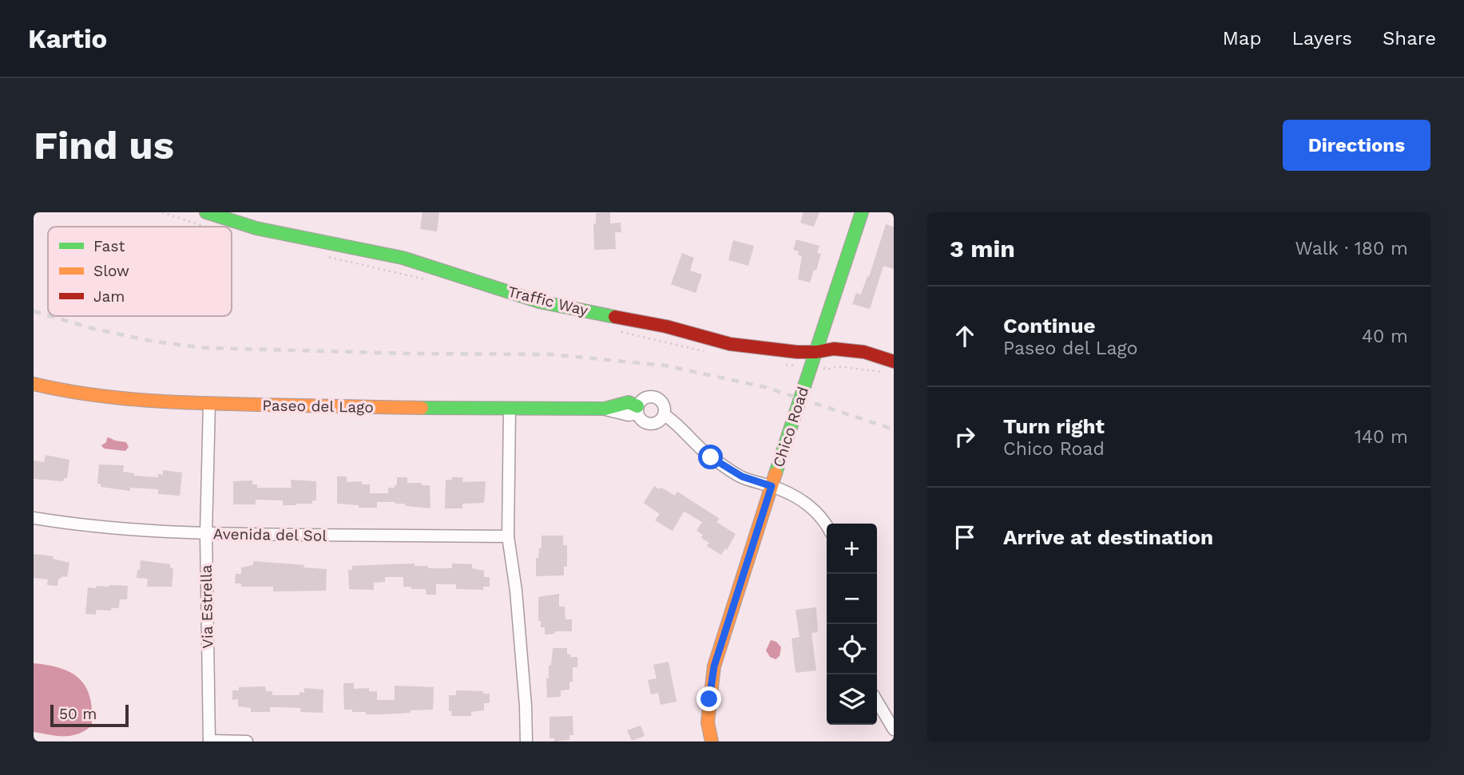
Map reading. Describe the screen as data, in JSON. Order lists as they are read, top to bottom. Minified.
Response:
{"streets":{"street":["Traffic Way","Paseo del Lago","Chico Road","Avenida del Sol","Via Estrella"]},"crossings":[["Traffic Way","Chico Road"],["Paseo del Lago","Via Estrella"],["Avenida del Sol","Via Estrella"]],"legend":["Fast","Slow","Jam"],"scale_bar":"50 m","page":{"header":"Kartio","nav":["Map","Layers","Share"],"buttons":"Directions","title":"Find us","heading":["3 min","Walk · 180 m"],"list":[["Continue","Paseo del Lago","40 m"],["Turn right","Chico Road","140 m"],"Arrive at destination"],"map_buttons":["+","−"],"scale":"50 m"}}
